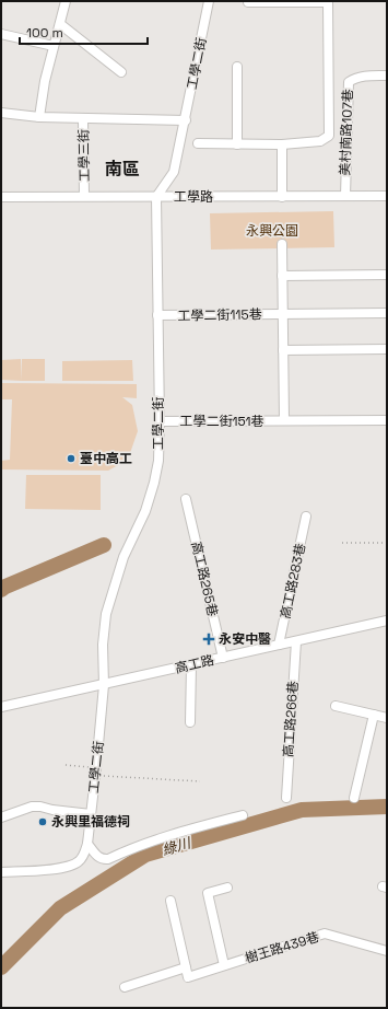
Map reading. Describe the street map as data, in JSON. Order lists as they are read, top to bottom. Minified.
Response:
{"streets":{"street":["工學二街","美村南路107巷","工學三街","工學路","工學二街115巷","工學二街151巷","高工路265巷","高工路283巷","高工路","高工路266巷","樹王路439巷"]},"crossings":[["工學二街","工學路"],["工學二街","工學二街115巷"],["工學二街","工學二街151巷"],["工學二街","高工路"],["美村南路107巷","工學路"],["工學三街","工學路"],["高工路265巷","高工路"],["高工路283巷","高工路"],["高工路","高工路266巷"]],"districts":["南區"],"water":["綠川"],"parks":["永興公園"],"places":{"other":["臺中高工","永興里福德祠"],"health":["永安中醫"]},"scale_bar":"100 m"}
